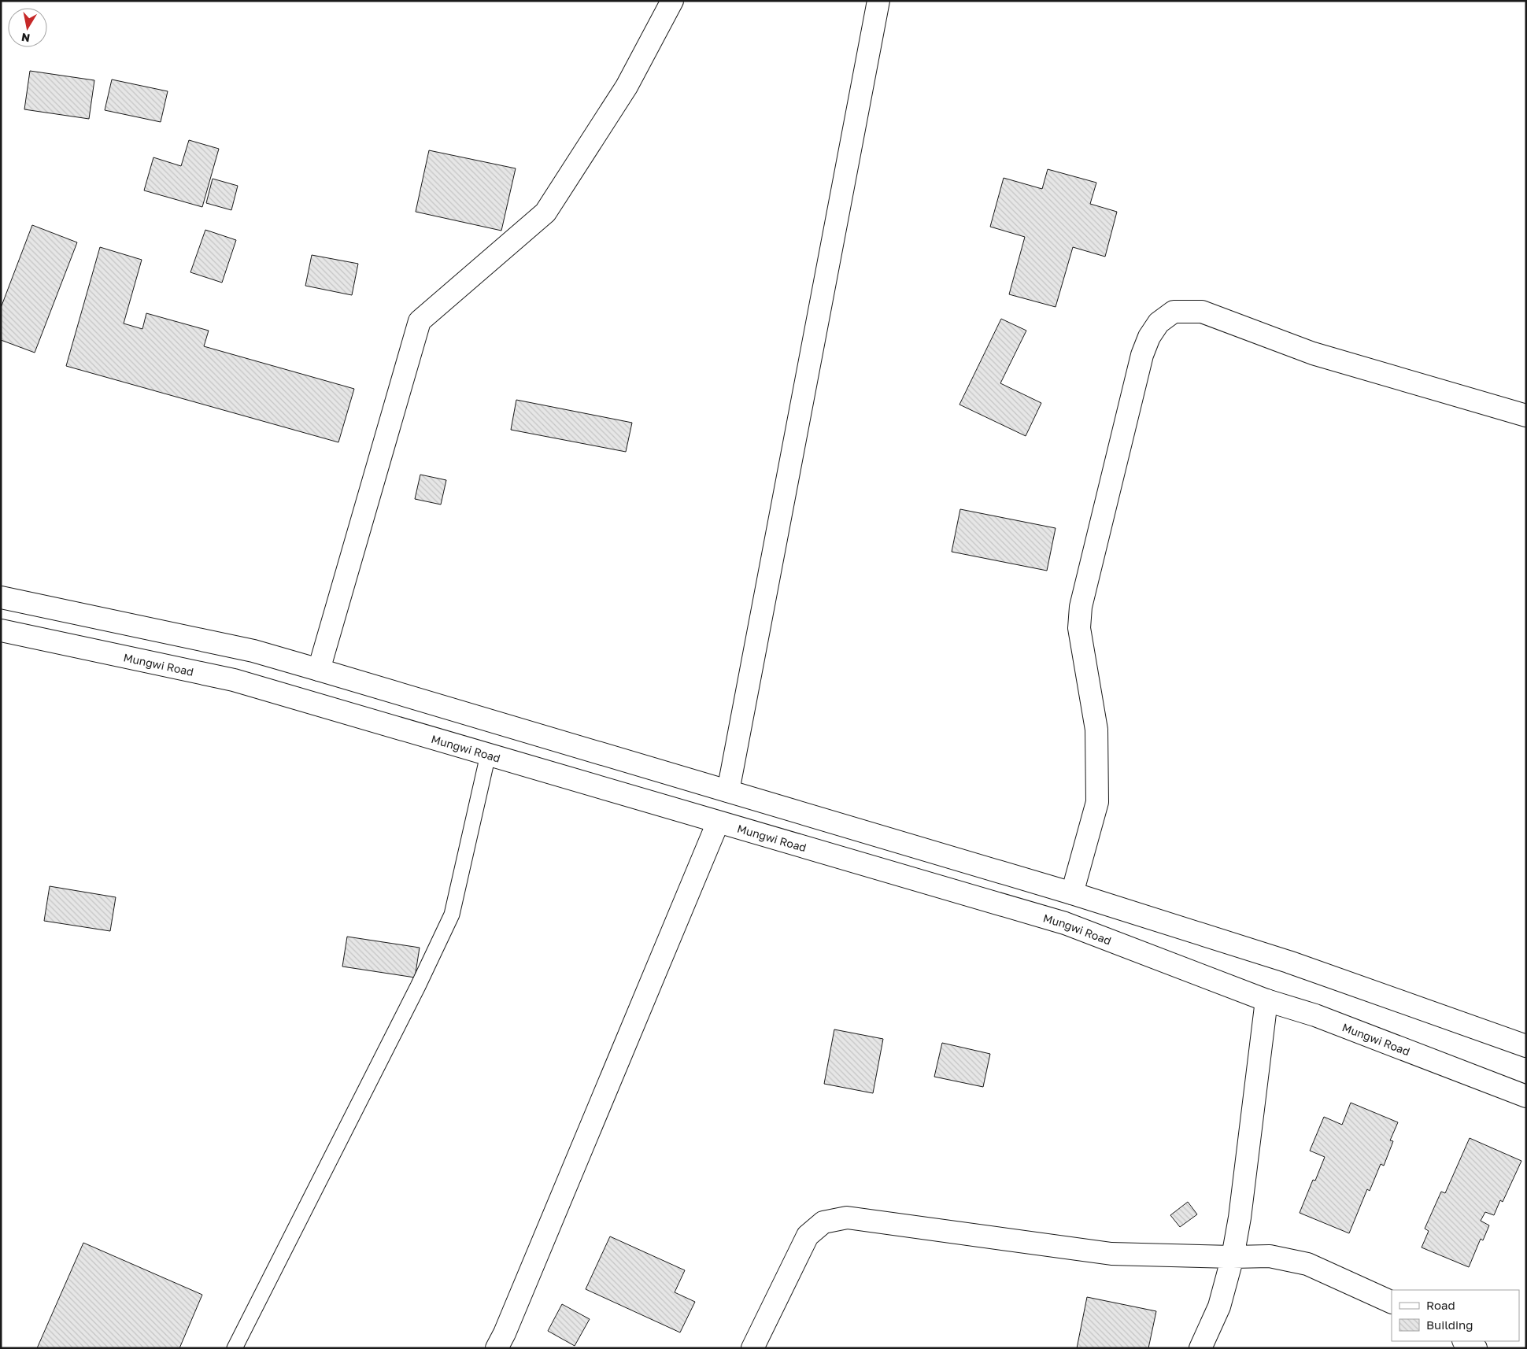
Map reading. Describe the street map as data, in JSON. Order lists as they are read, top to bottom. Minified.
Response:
{"streets":{"street":["Mungwi Road"]},"legend":["Road","Building"],"north":"bottom"}
